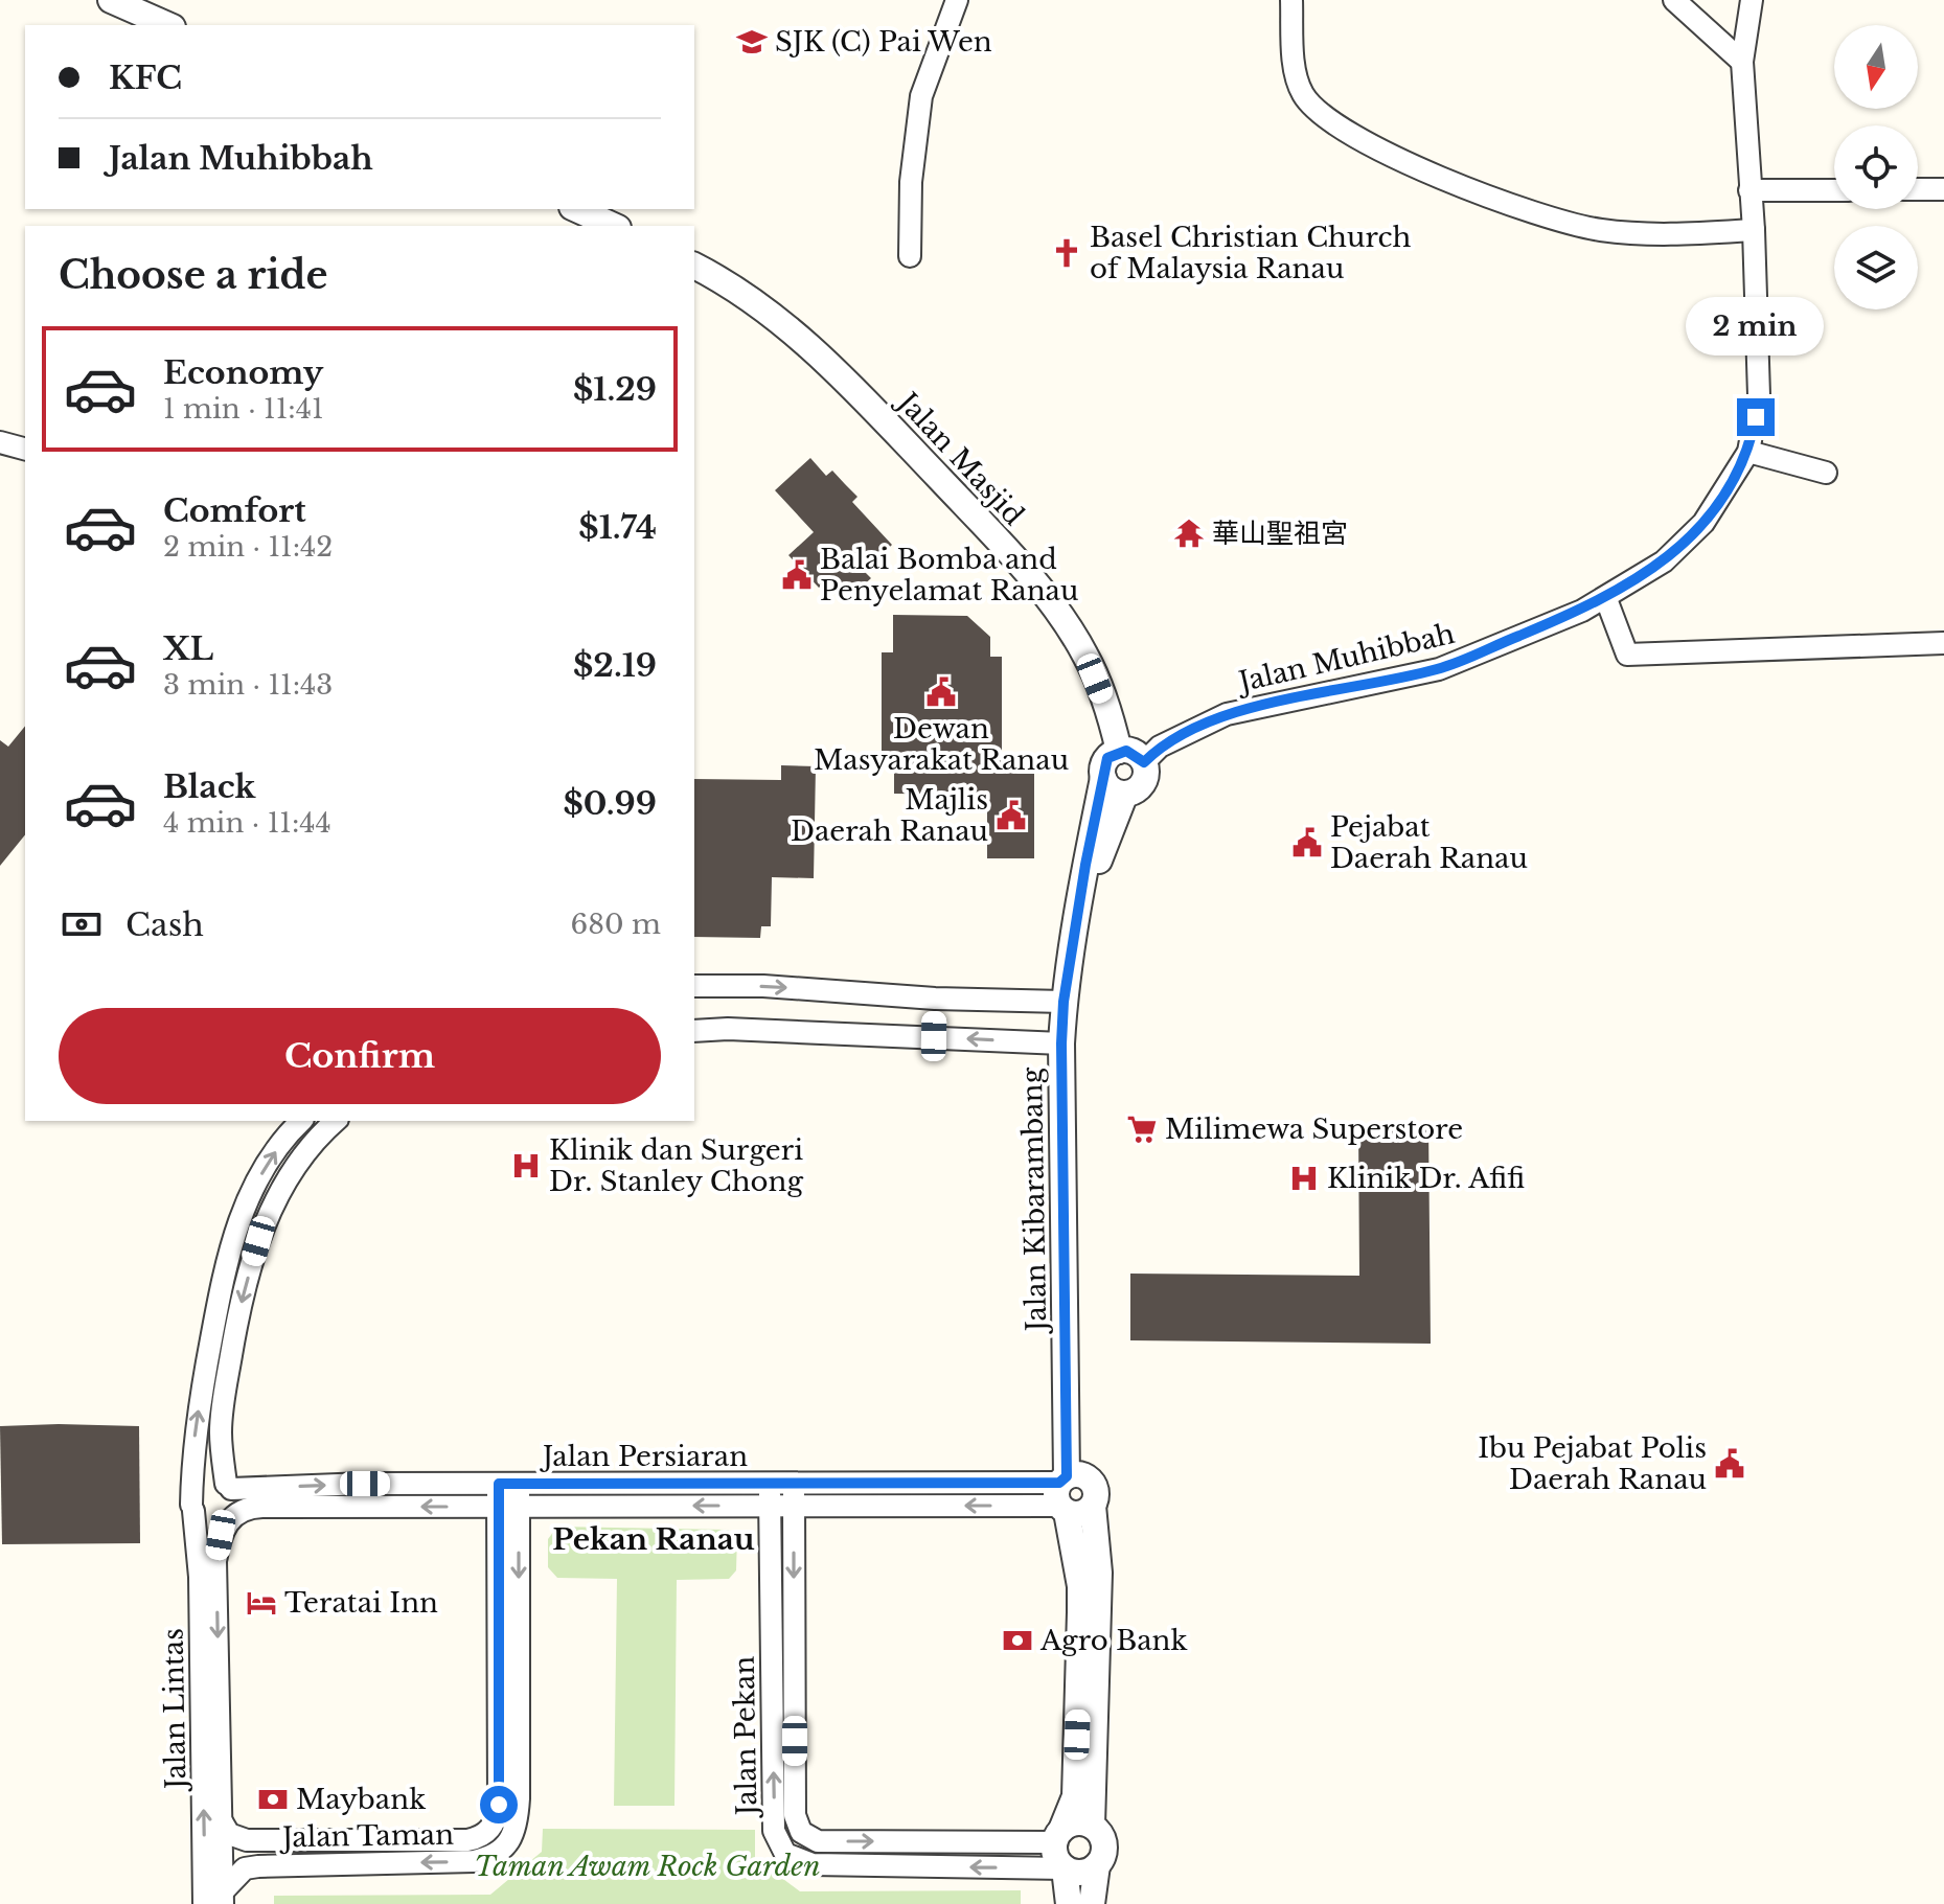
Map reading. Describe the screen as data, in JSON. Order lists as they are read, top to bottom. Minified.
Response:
{"streets":{"street":["Jalan Masjid","Jalan Muhibbah","Jalan Kibarambang","Jalan Persiaran","Jalan Lintas","Jalan Pekan","Jalan Taman"]},"crossings":[["Jalan Masjid","Jalan Muhibbah"],["Jalan Masjid","Jalan Kibarambang"],["Jalan Muhibbah","Jalan Kibarambang"],["Jalan Kibarambang","Jalan Persiaran"],["Jalan Kibarambang","Jalan Pekan"],["Jalan Persiaran","Jalan Lintas"],["Jalan Persiaran","Jalan Pekan"],["Jalan Persiaran","Jalan Taman"],["Jalan Lintas","Jalan Taman"]],"districts":["Pekan Ranau"],"parks":["Taman Awam Rock Garden"],"places":{"school or university":["SJK (C) Pai Wen"],"church":["Basel Christian Church of Malaysia Ranau"],"temple":["華山聖祖宮"],"public building":["Balai Bomba and Penyelamat Ranau","Dewan Masyarakat Ranau","Majlis Daerah Ranau","Pejabat Daerah Ranau","Ibu Pejabat Polis Daerah Ranau"],"supermarket":["Milimewa Superstore"],"hospital":["Klinik dan Surgeri Dr. Stanley Chong","Klinik Dr. Afifi"],"hotel":["Teratai Inn"],"bank":["Agro Bank","Maybank"]},"north":"bottom","page":{"banner":["KFC","Jalan Muhibbah"],"heading":"Choose a ride","bubble":"2 min","list":[{"name":"Economy","note":"1 min · 11:41","value":"$1.29"},{"name":"Comfort","note":"2 min · 11:42","value":"$1.74"},{"name":"XL","note":"3 min · 11:43","value":"$2.19"},{"name":"Black","note":"4 min · 11:44","value":"$0.99"}],"pay":["Cash","680 m"],"buttons":"Confirm"}}
